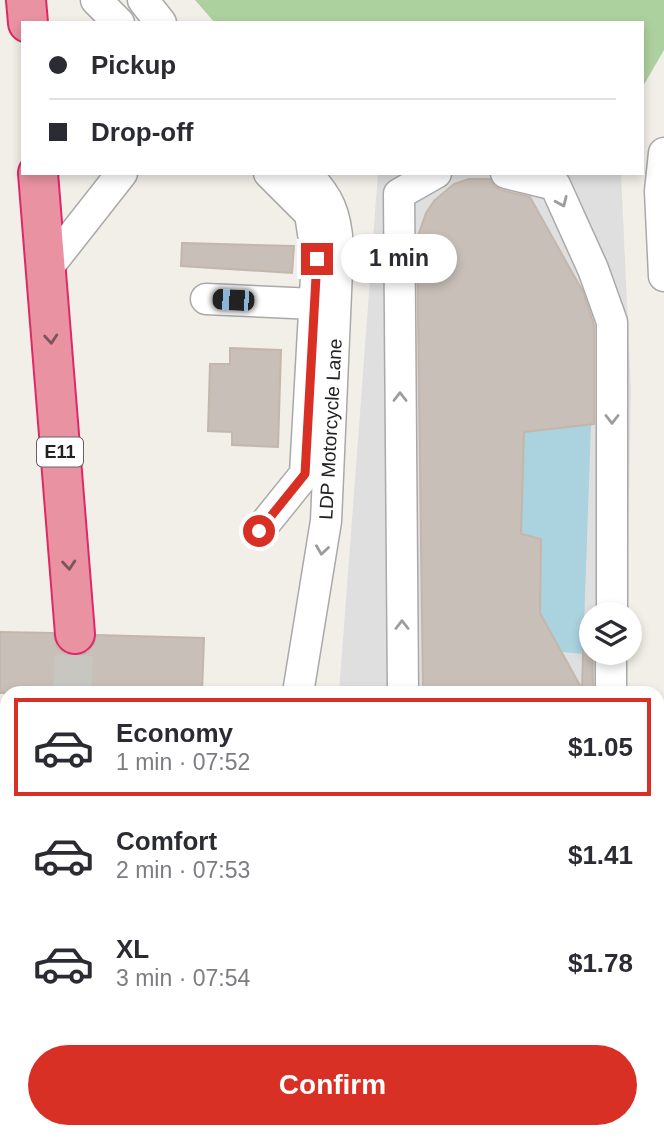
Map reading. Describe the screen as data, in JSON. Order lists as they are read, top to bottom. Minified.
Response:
{"streets":{"highway":["E11"],"street":["LDP Motorcycle Lane"]},"page":{"banner":["Pickup","Drop-off"],"bubble":"1 min","list":[{"name":"Economy","note":"1 min · 07:52","value":"$1.05"},{"name":"Comfort","note":"2 min · 07:53","value":"$1.41"},{"name":"XL","note":"3 min · 07:54","value":"$1.78"}],"buttons":"Confirm"}}
